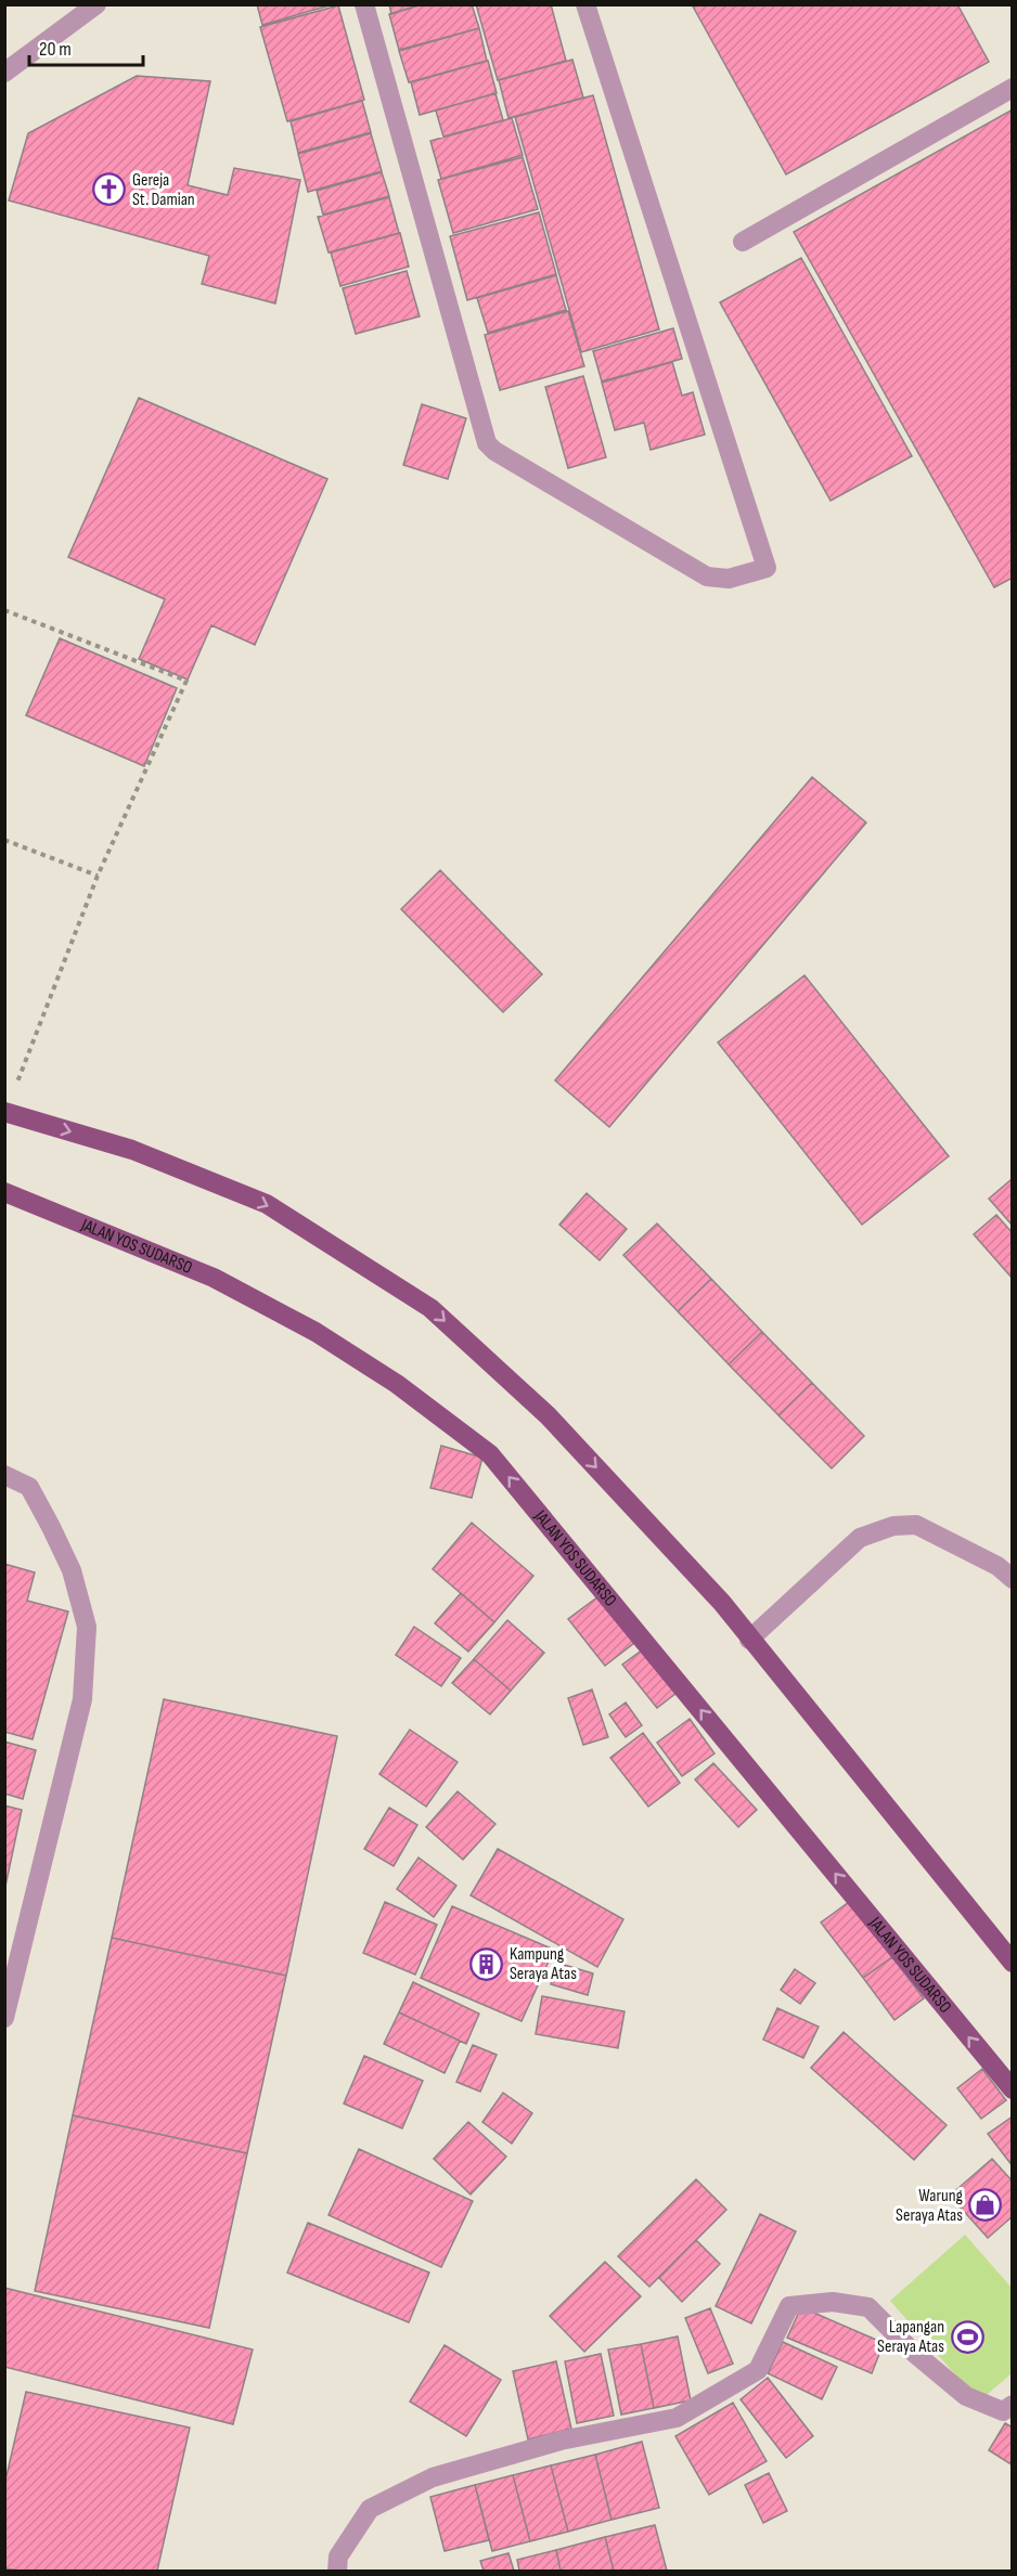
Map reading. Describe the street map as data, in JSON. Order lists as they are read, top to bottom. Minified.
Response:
{"streets":{"main road":["JALAN YOS SUDARSO"]},"places":{"church":["Gereja St. Damian"],"building":["Kampung Seraya Atas"],"shop":["Warung Seraya Atas"],"sports":["Lapangan Seraya Atas"]},"scale_bar":"20 m"}
